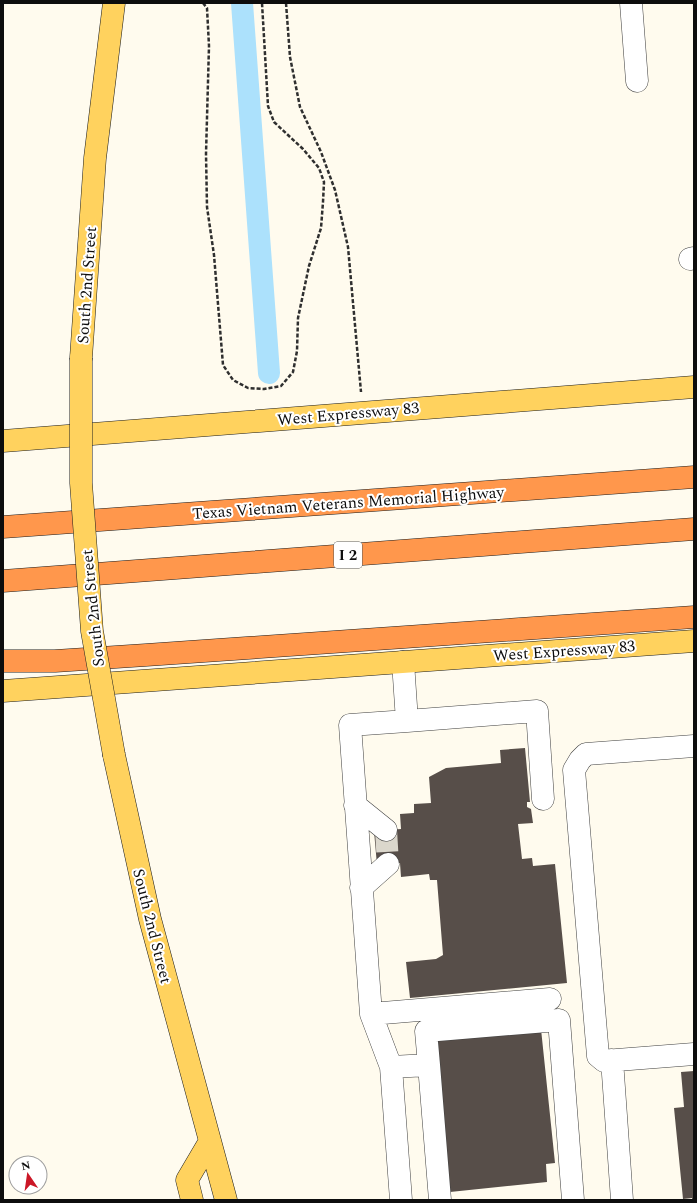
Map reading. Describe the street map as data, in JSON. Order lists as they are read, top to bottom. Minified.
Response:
{"streets":{"highway":["Texas Vietnam Veterans Memorial Highway","I 2"],"main road":["South 2nd Street","West Expressway 83"]},"north":"top"}
